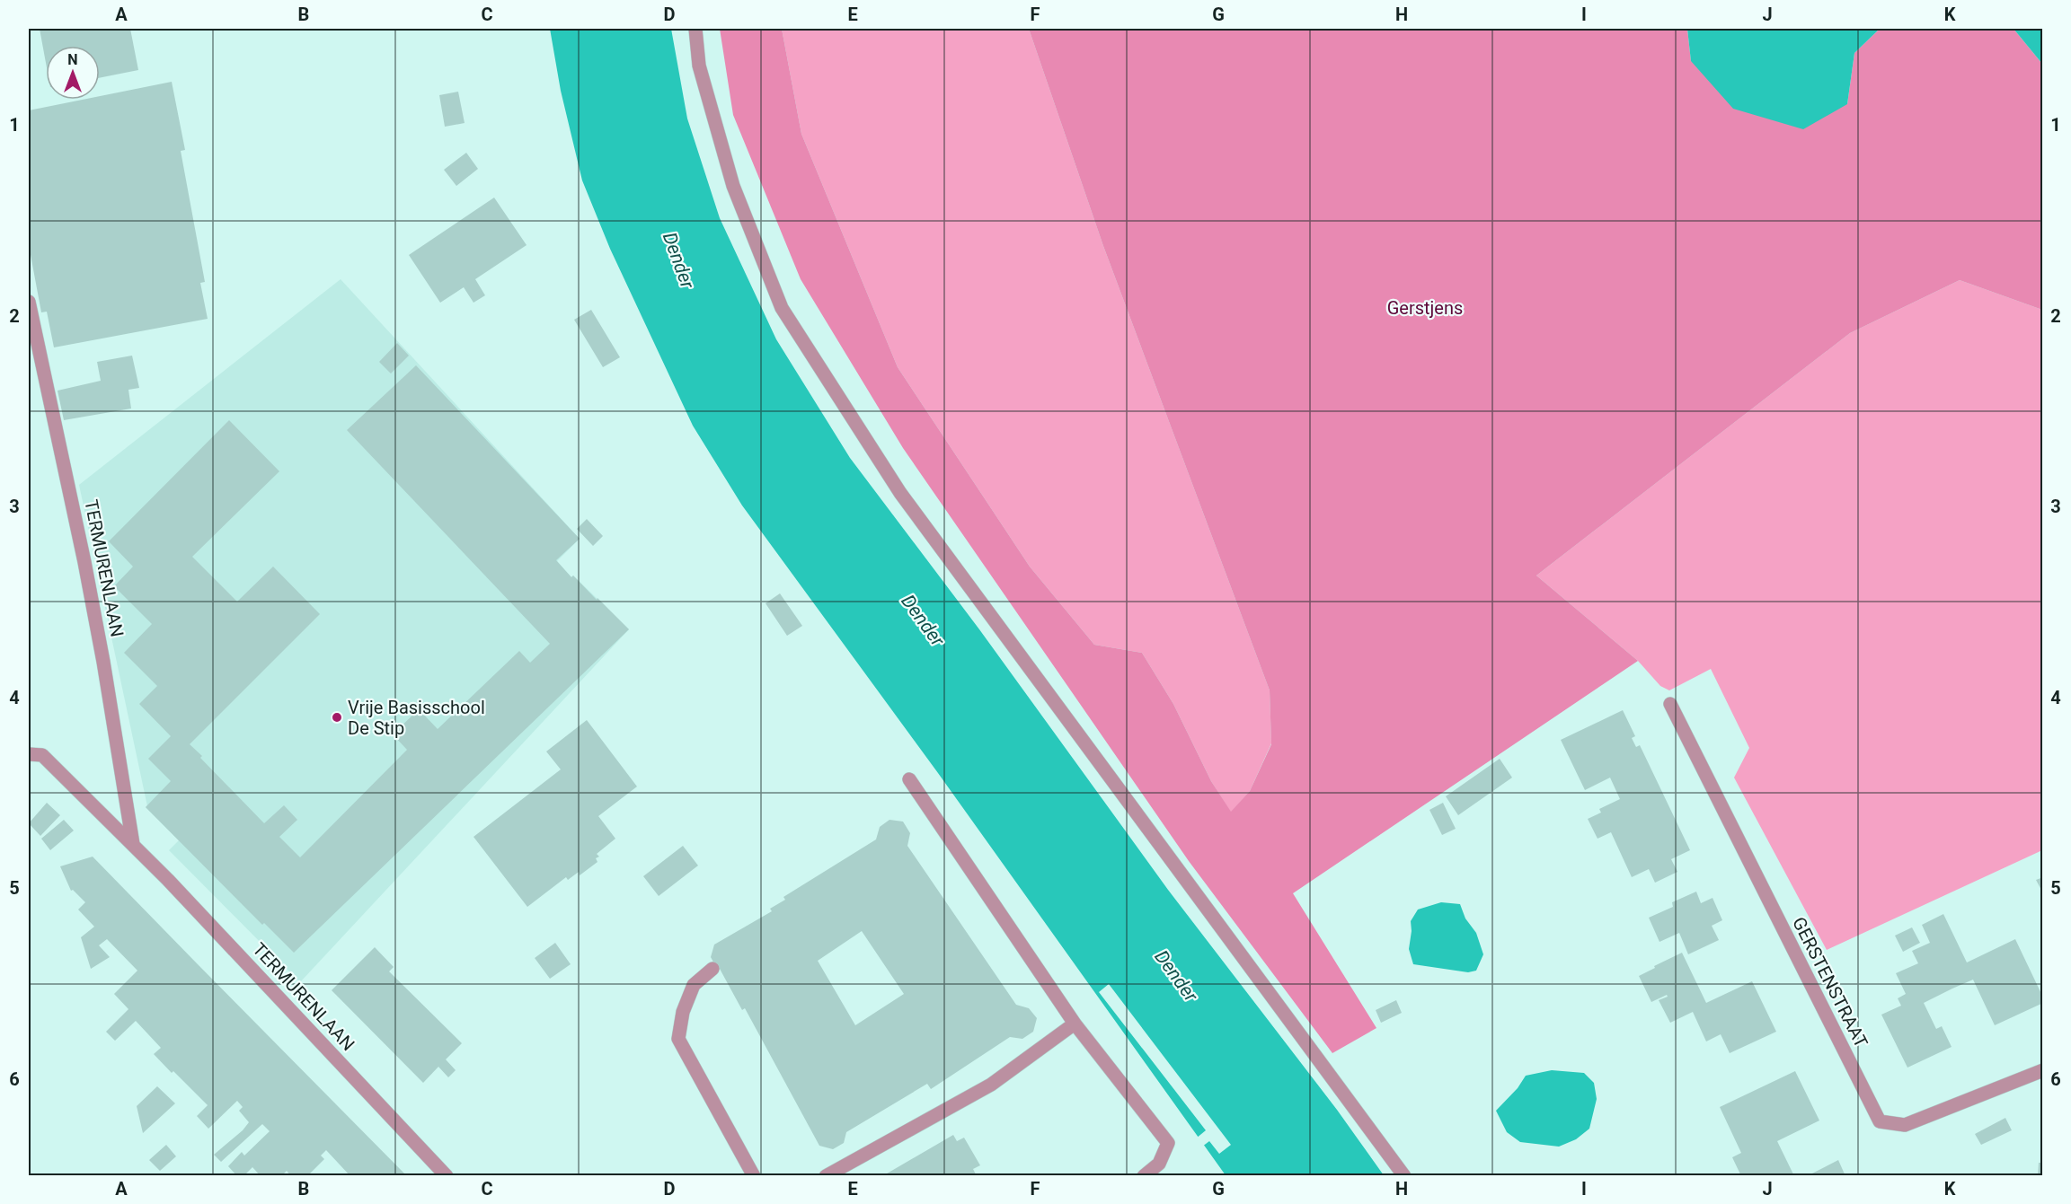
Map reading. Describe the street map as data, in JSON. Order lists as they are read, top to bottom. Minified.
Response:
{"streets":{"street":["TERMURENLAAN","GERSTENSTRAAT"]},"water":["Dender"],"parks":["Gerstjens"],"places":["Vrije Basisschool De Stip"],"north":"top","grid":{"columns":["A","B","C","D","E","F","G","H","I","J","K"],"rows":["1","2","3","4","5","6"]}}
